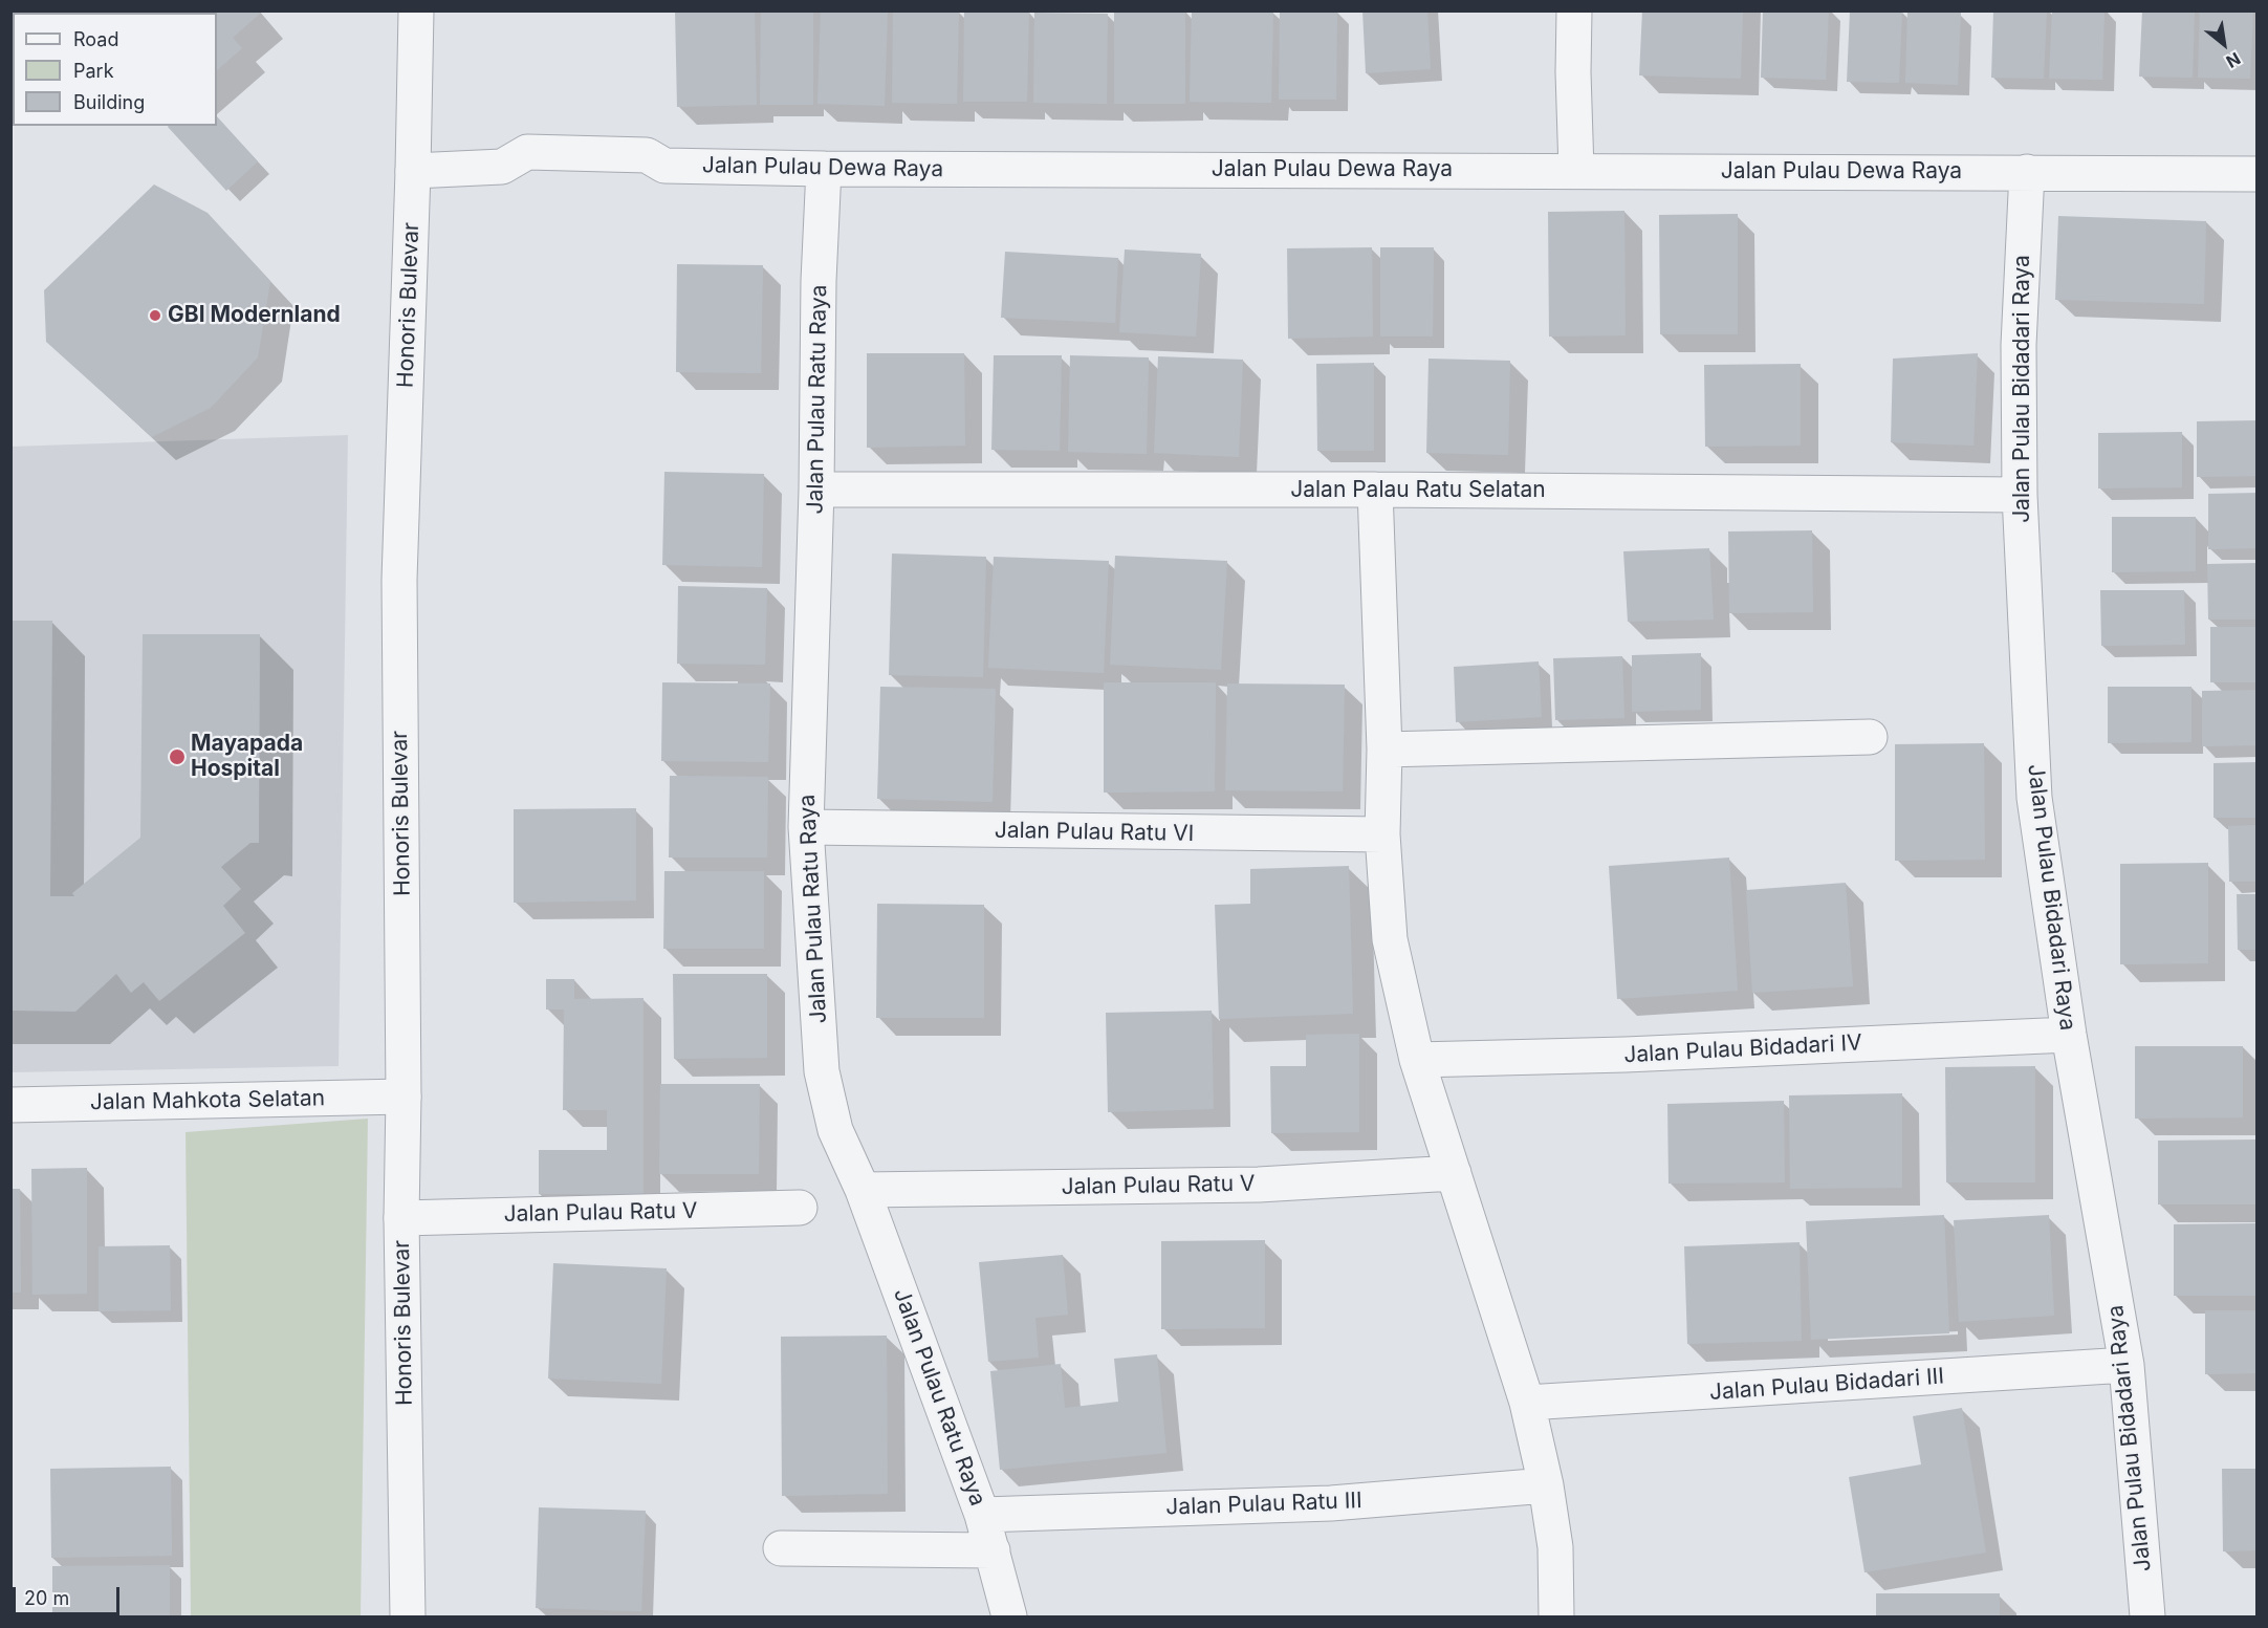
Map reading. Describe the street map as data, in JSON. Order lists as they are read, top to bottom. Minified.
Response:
{"streets":{"street":["Jalan Pulau Dewa Raya","Honoris Bulevar","Jalan Pulau Bidadari Raya","Jalan Pulau Ratu Raya","Jalan Palau Ratu Selatan","Jalan Pulau Ratu VI","Jalan Pulau Bidadari IV","Jalan Mahkota Selatan","Jalan Pulau Ratu V","Jalan Pulau Bidadari III","Jalan Pulau Ratu III"]},"crossings":[["Jalan Pulau Dewa Raya","Honoris Bulevar"],["Jalan Pulau Dewa Raya","Jalan Pulau Bidadari Raya"],["Jalan Pulau Dewa Raya","Jalan Pulau Ratu Raya"],["Honoris Bulevar","Jalan Mahkota Selatan"],["Honoris Bulevar","Jalan Pulau Ratu V"],["Jalan Pulau Bidadari Raya","Jalan Palau Ratu Selatan"],["Jalan Pulau Bidadari Raya","Jalan Pulau Bidadari IV"],["Jalan Pulau Bidadari Raya","Jalan Pulau Bidadari III"],["Jalan Pulau Ratu Raya","Jalan Palau Ratu Selatan"],["Jalan Pulau Ratu Raya","Jalan Pulau Ratu VI"],["Jalan Pulau Ratu Raya","Jalan Pulau Ratu V"],["Jalan Pulau Ratu Raya","Jalan Pulau Ratu III"]],"places":["GBI Modernland","Mayapada Hospital"],"legend":["Road","Park","Building"],"scale_bar":"20 m","north":"bottom right"}
